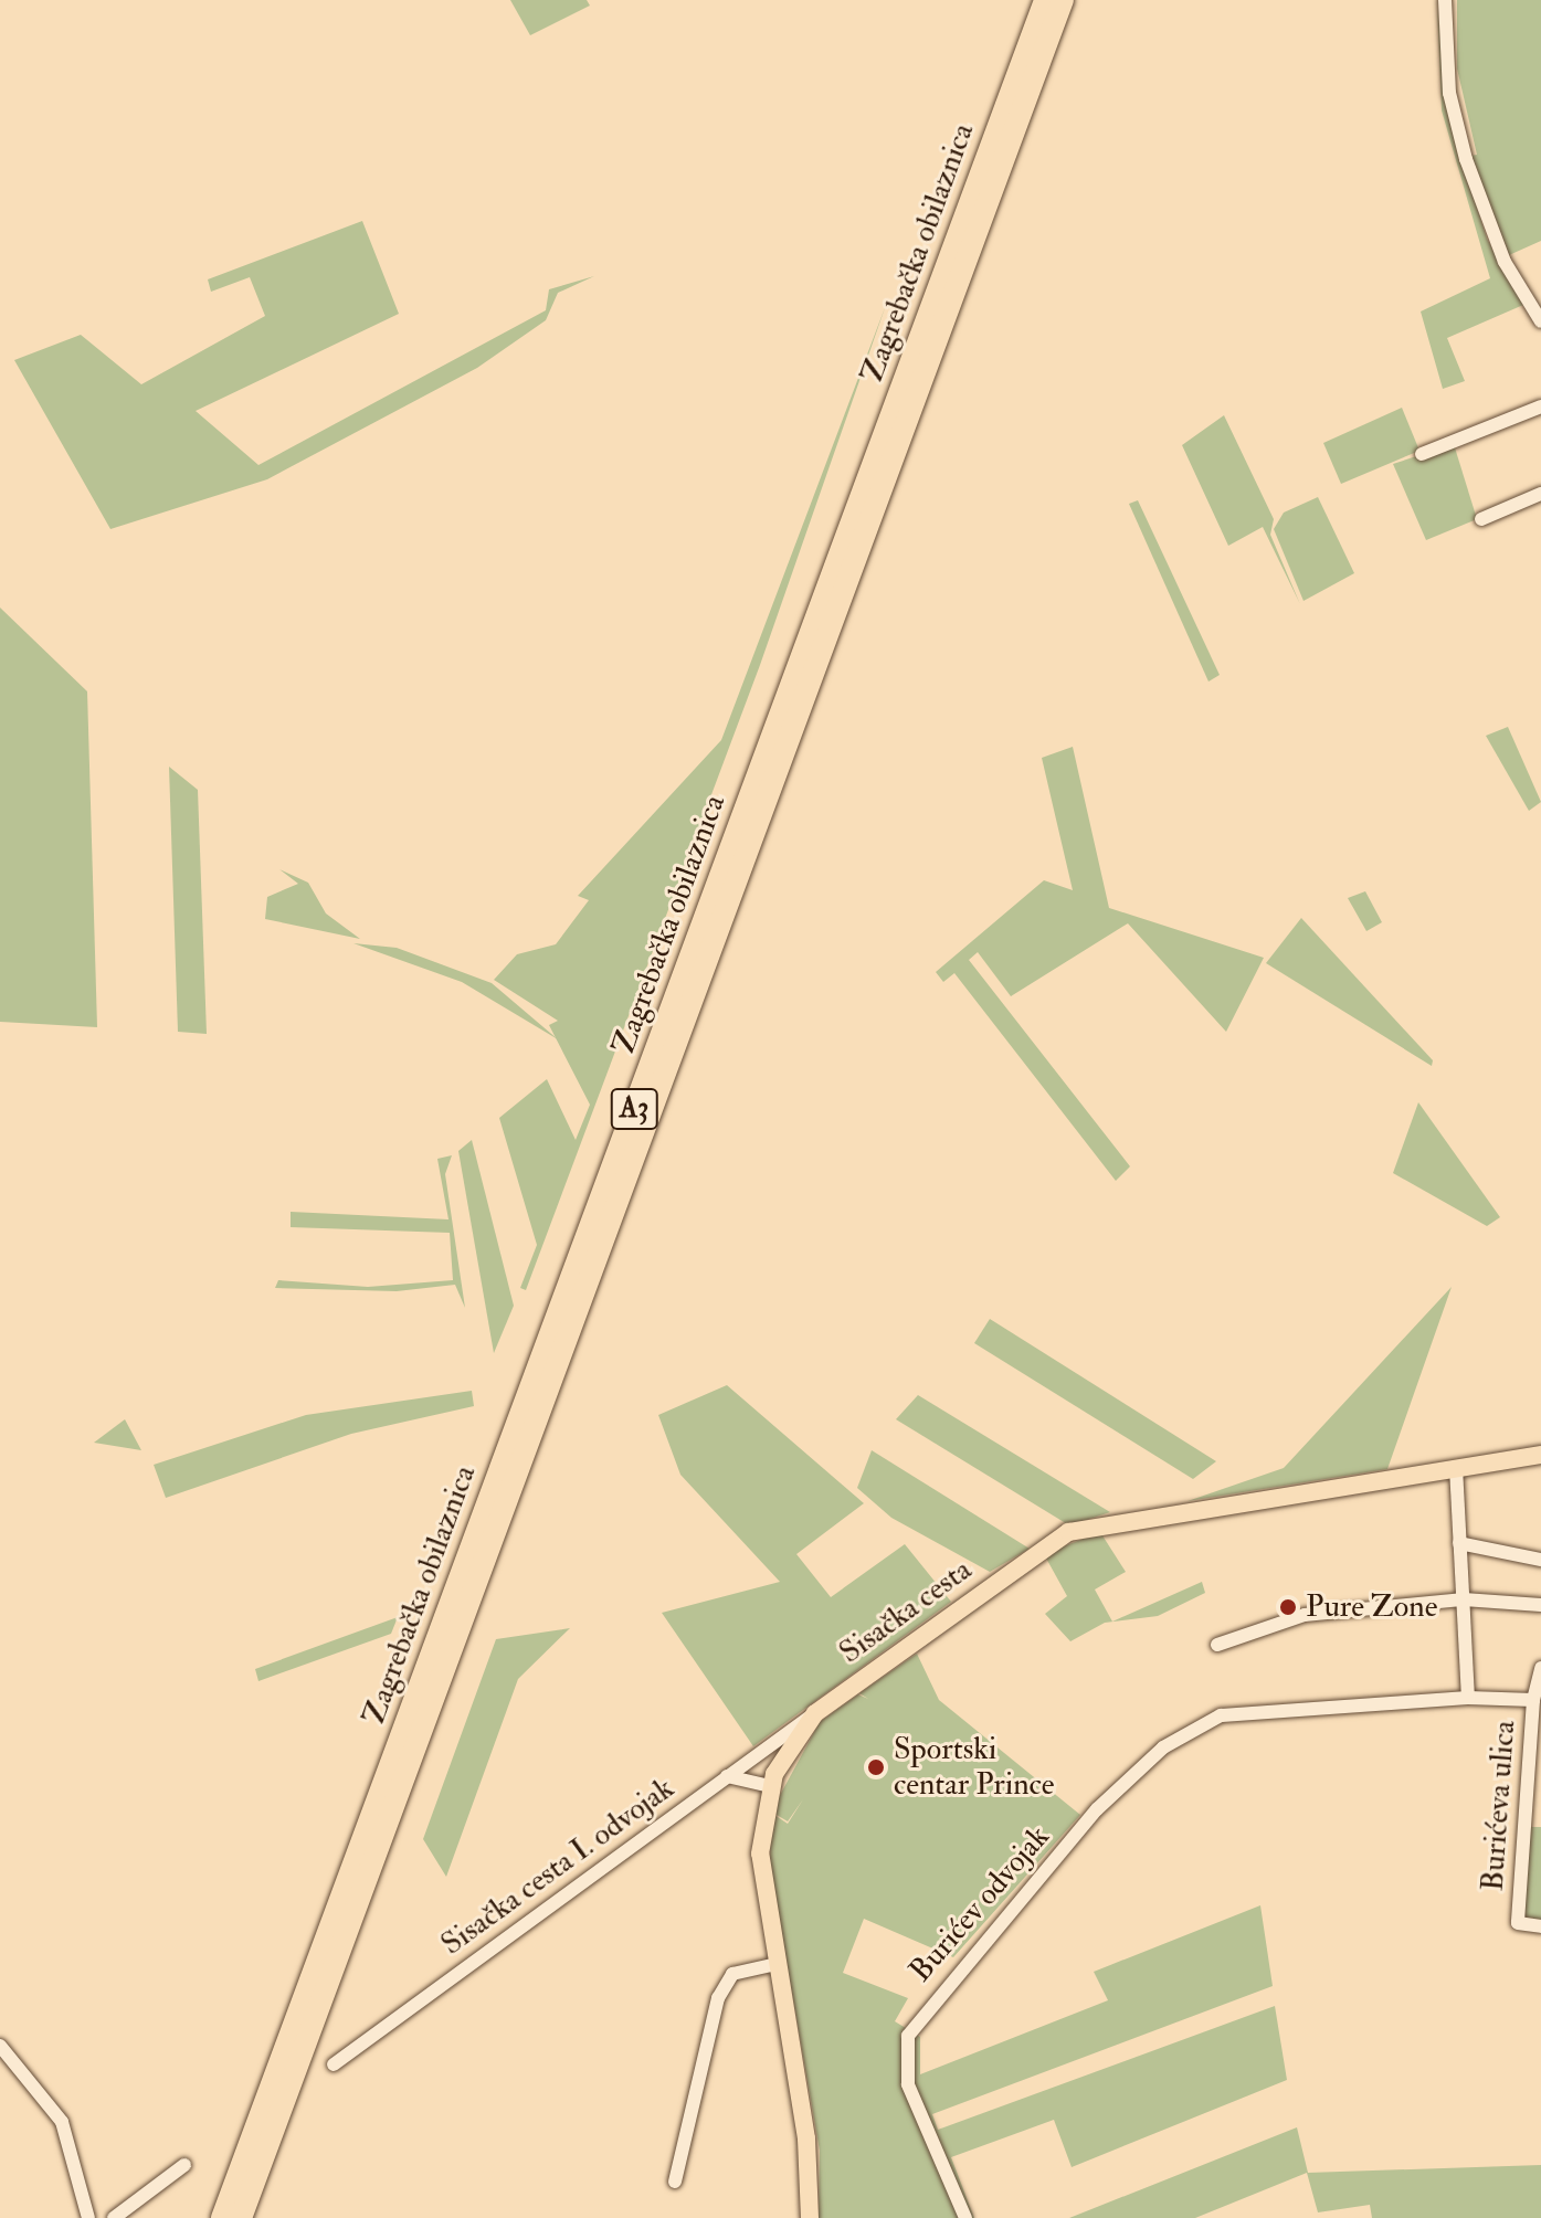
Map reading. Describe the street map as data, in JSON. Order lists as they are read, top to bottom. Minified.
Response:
{"streets":{"highway":["Zagrebačka obilaznica","A3"],"main road":["Sisačka cesta"],"street":["Burićeva ulica","Sisačka cesta I. odvojak","Burićev odvojak"]},"crossings":[["Sisačka cesta","Burićeva ulica"],["Sisačka cesta","Sisačka cesta I. odvojak"],["Burićeva ulica","Burićev odvojak"]],"places":["Pure Zone","Sportski centar Prince"]}
